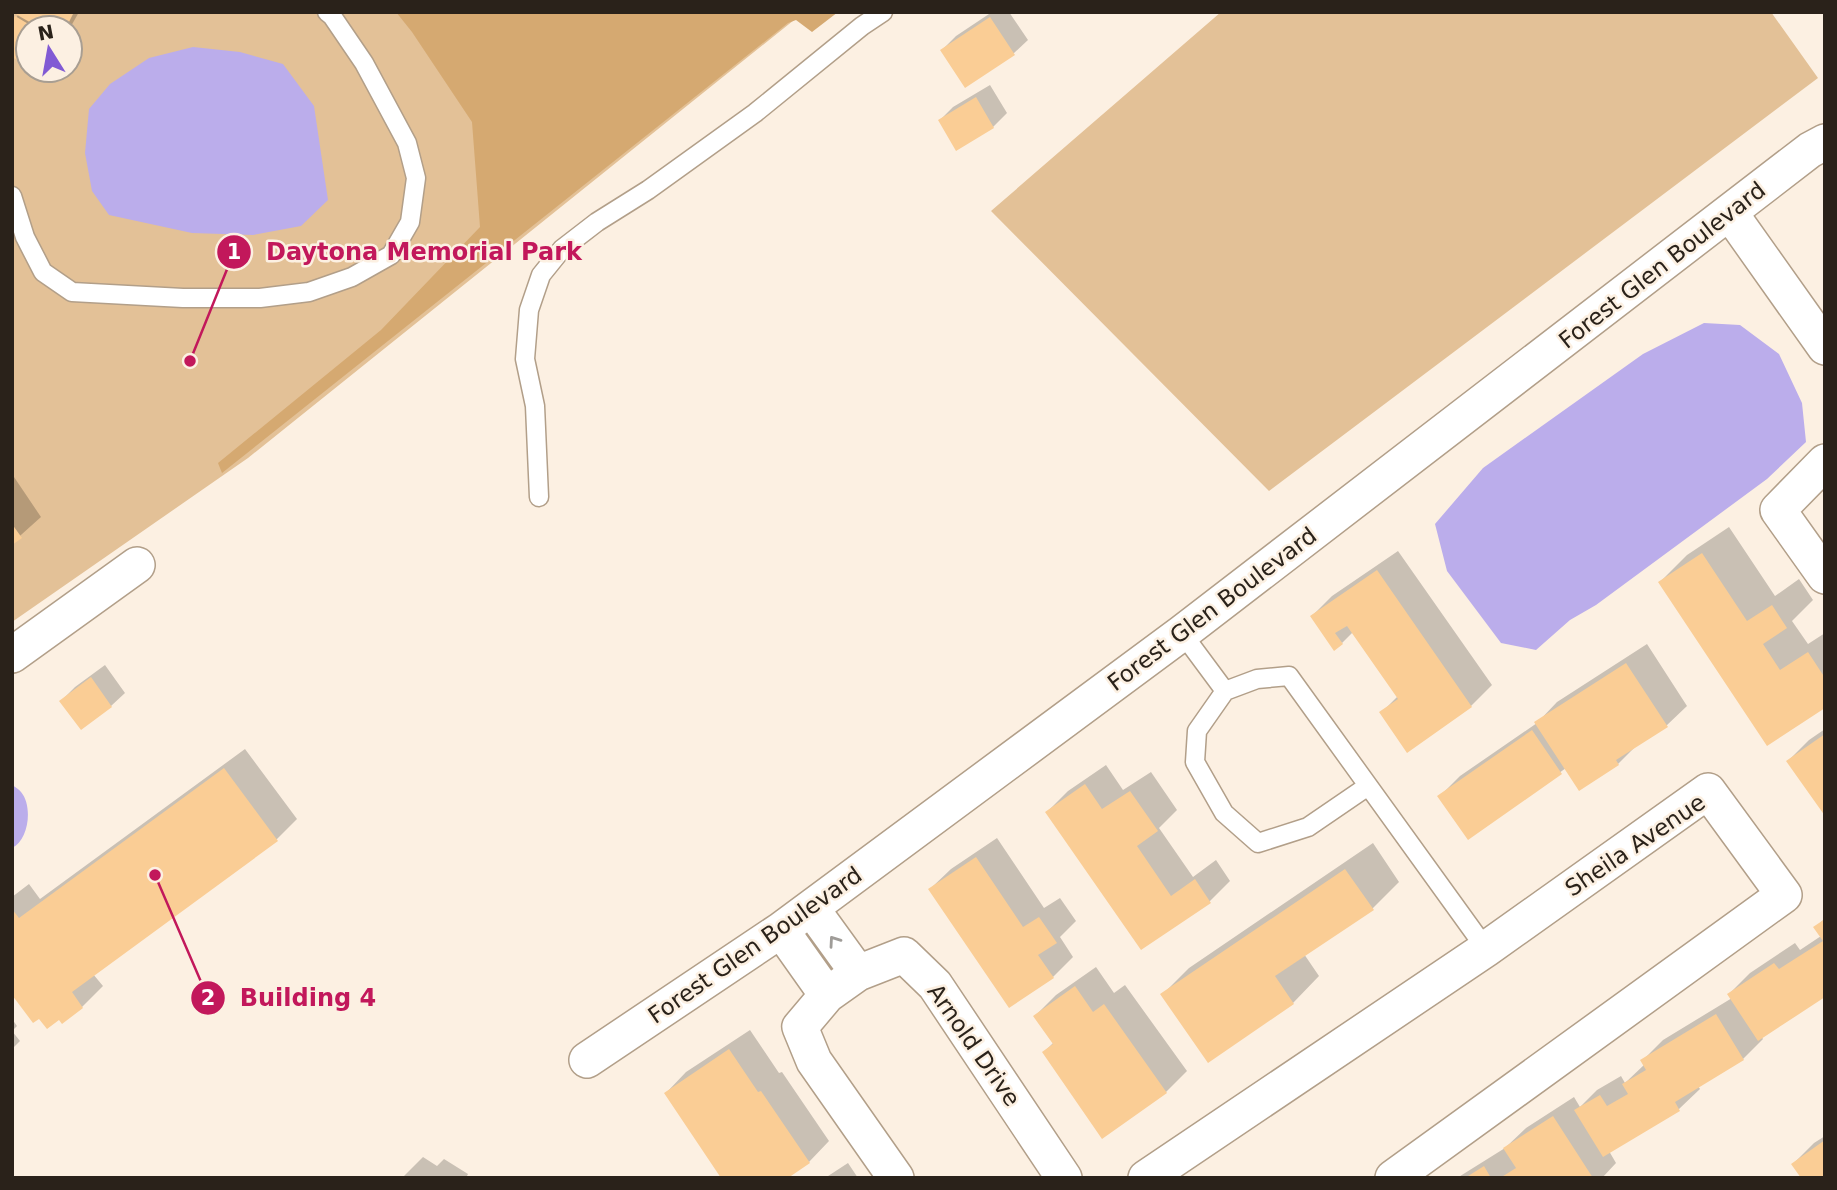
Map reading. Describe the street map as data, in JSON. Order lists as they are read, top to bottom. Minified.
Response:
{"streets":{"street":["Forest Glen Boulevard","Sheila Avenue","Arnold Drive"]},"places":["Daytona Memorial Park","Building 4"],"north":"top"}
